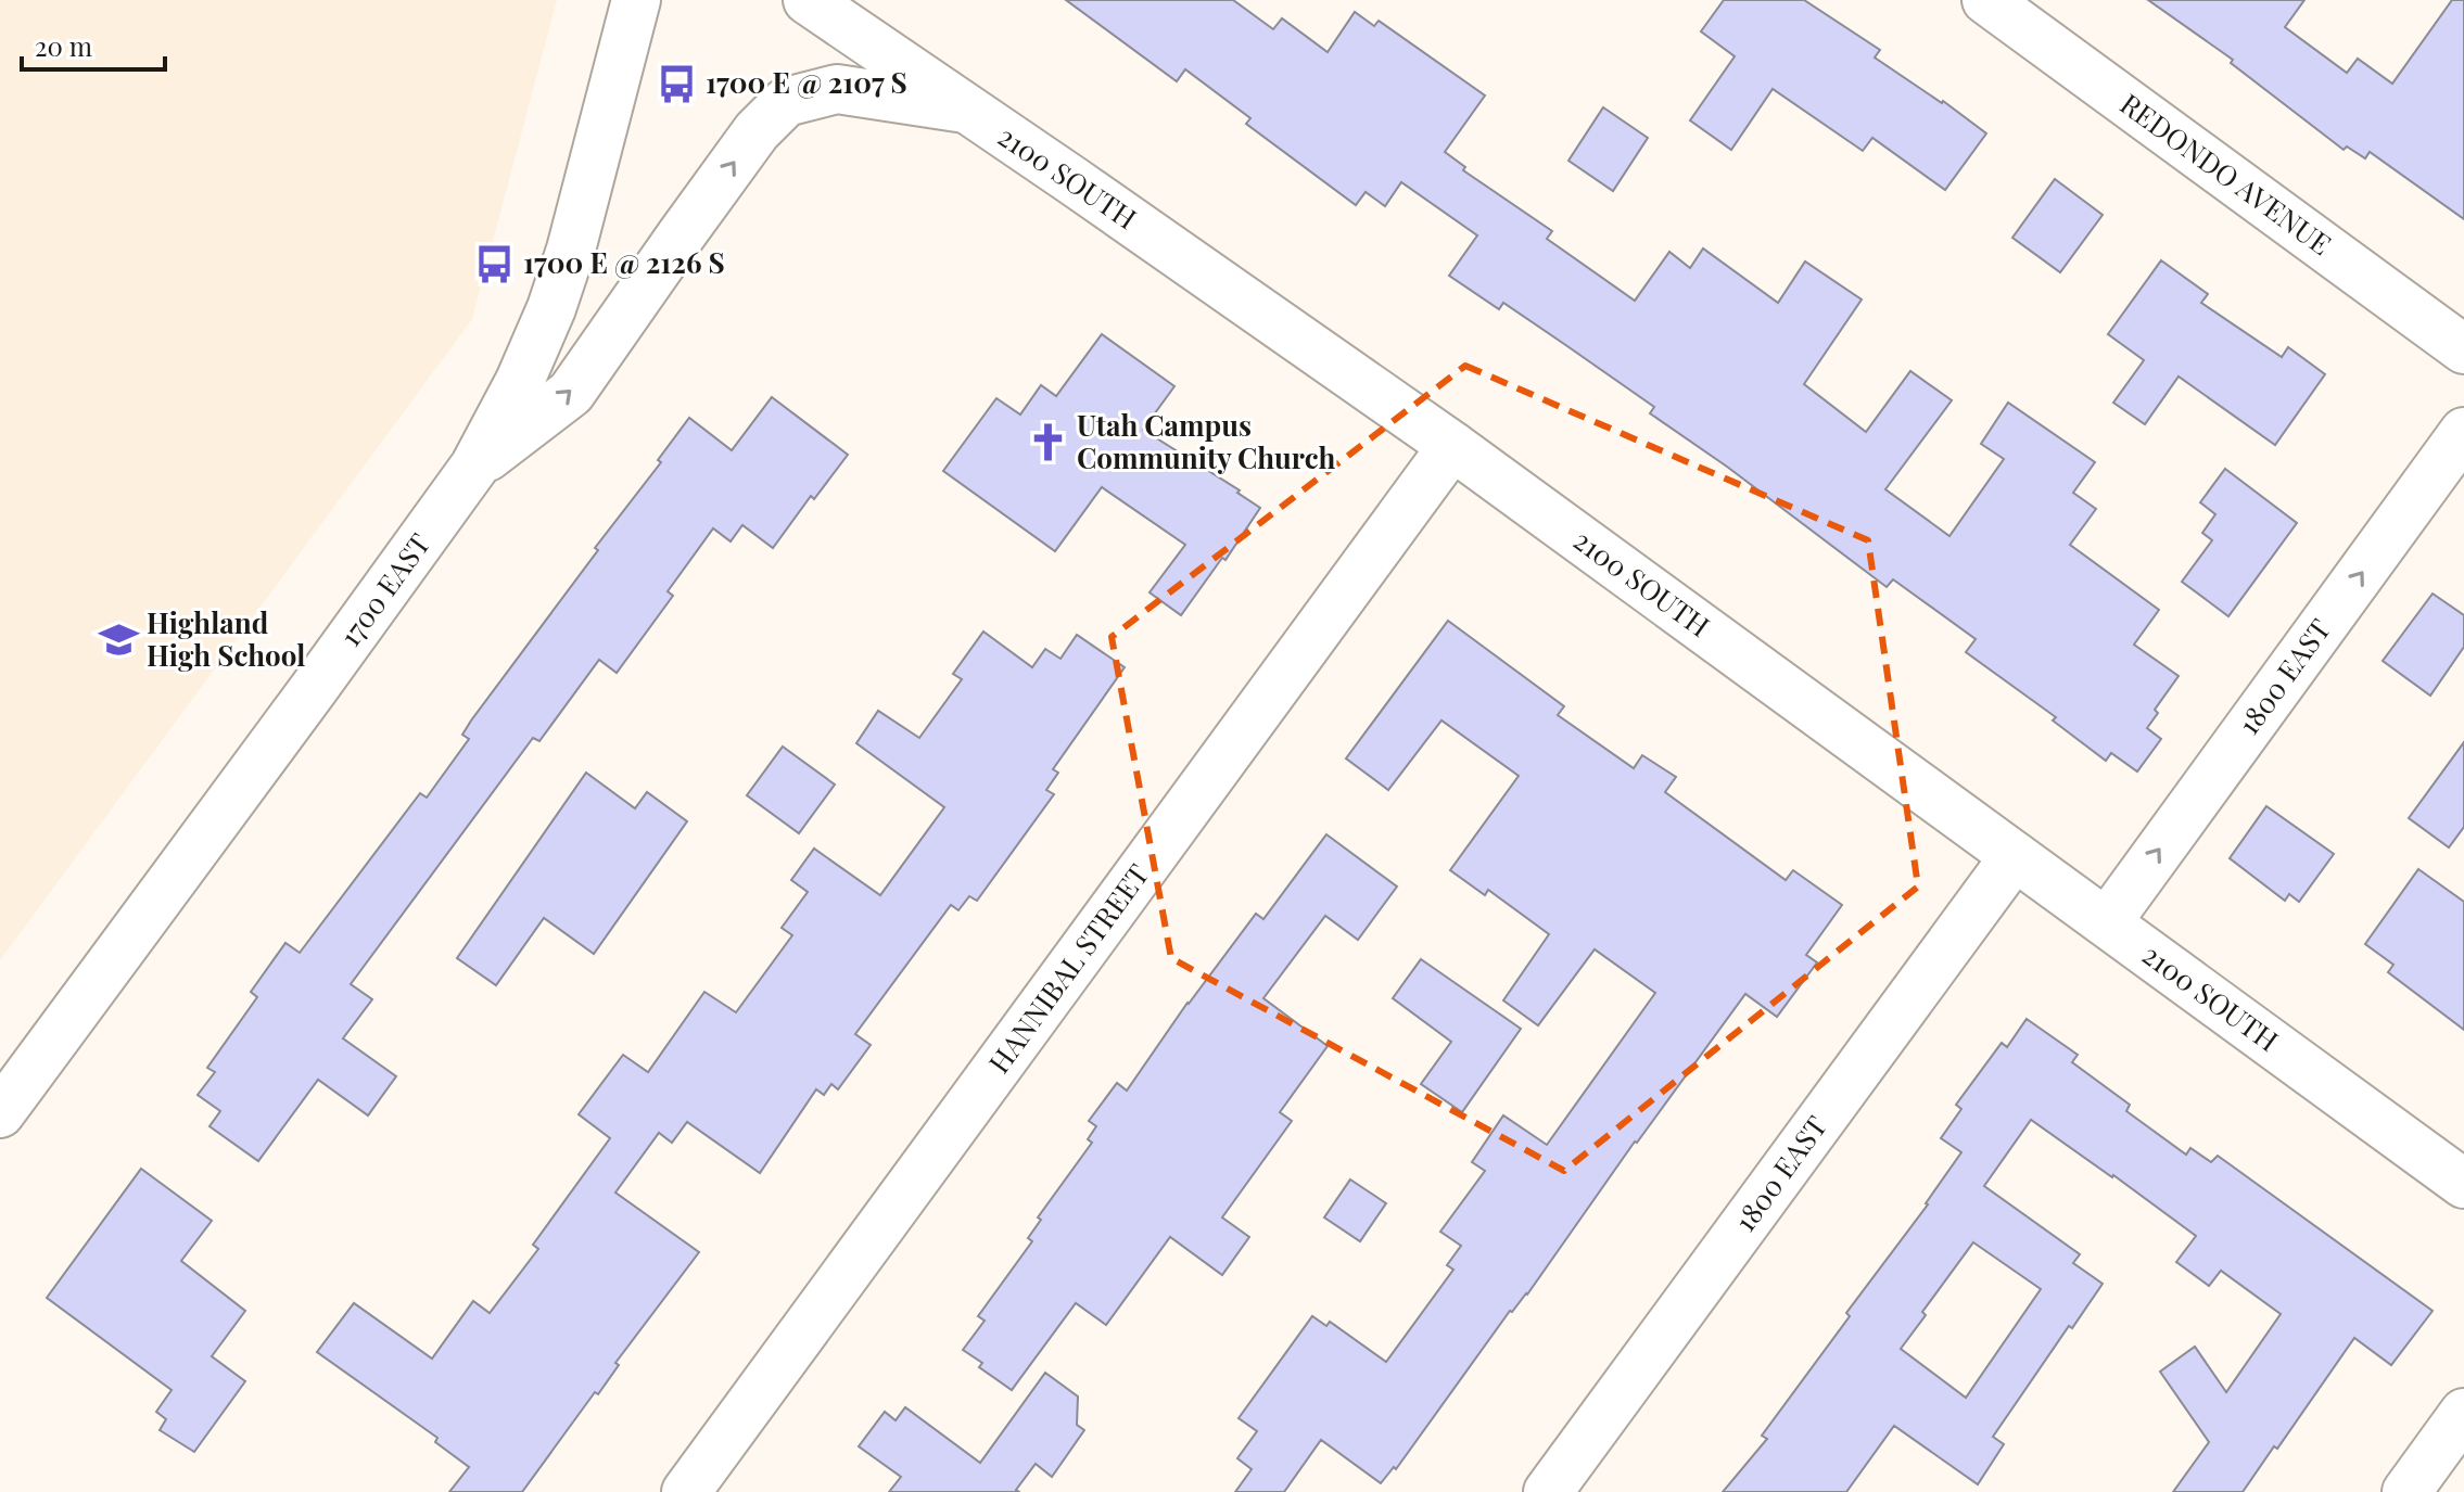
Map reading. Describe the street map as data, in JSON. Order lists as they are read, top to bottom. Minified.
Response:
{"streets":{"street":["REDONDO AVENUE","2100 SOUTH","1700 EAST","1800 EAST","HANNIBAL STREET"]},"crossings":[["2100 SOUTH","1800 EAST"],["2100 SOUTH","HANNIBAL STREET"]],"one_way":["1800 EAST"],"places":{"bus stop":["1700 E @ 2107 S","1700 E @ 2126 S"],"church":["Utah Campus Community Church"],"school or university":["Highland High School"]},"scale_bar":"20 m"}
